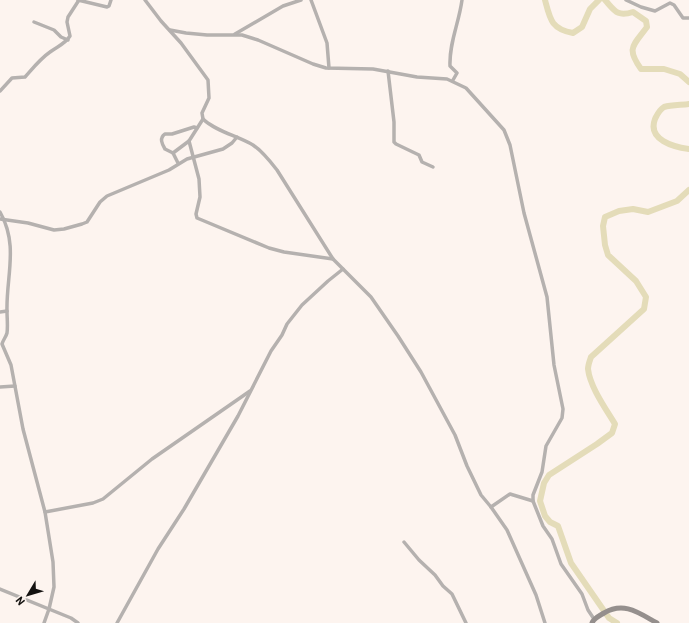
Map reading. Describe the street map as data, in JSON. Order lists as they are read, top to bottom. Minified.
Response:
{"north":"bottom left"}
